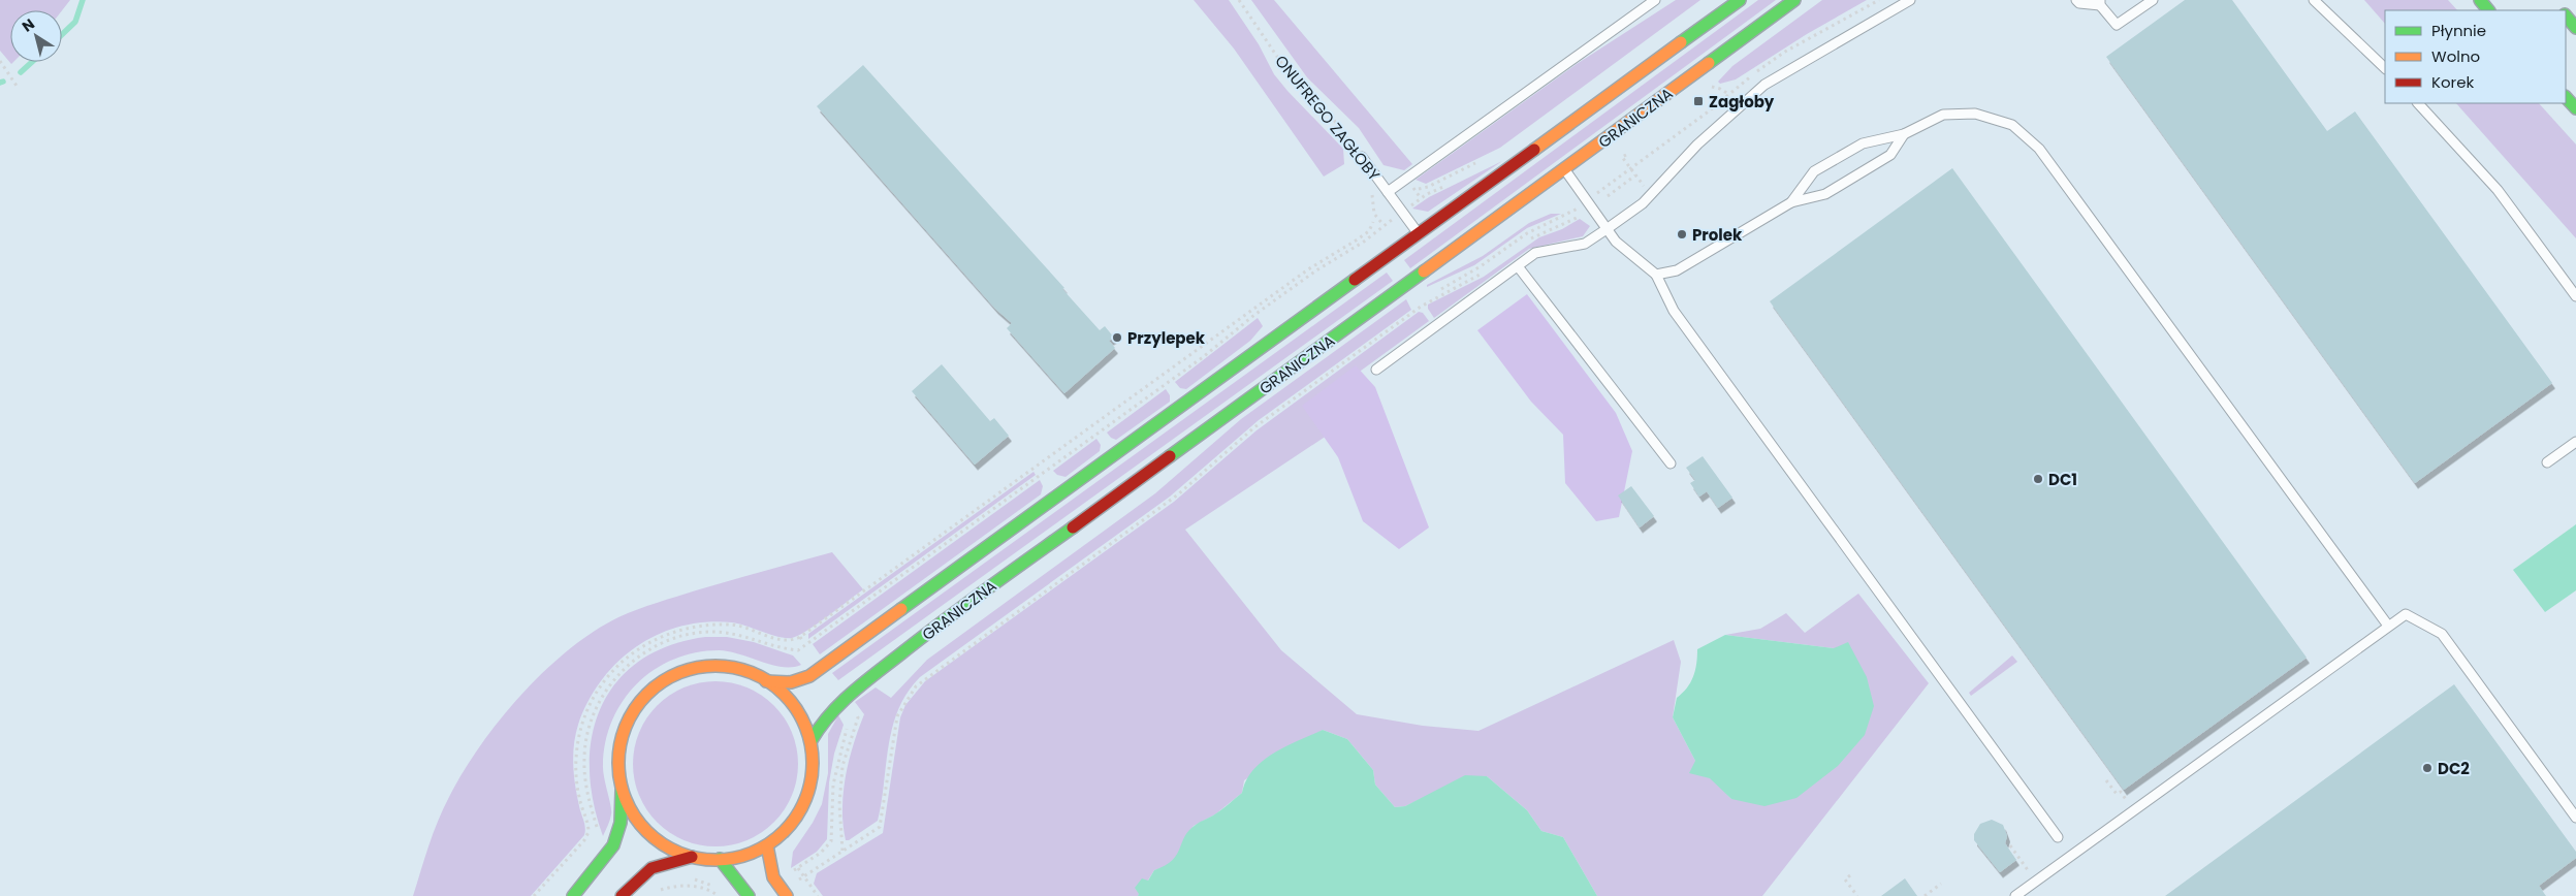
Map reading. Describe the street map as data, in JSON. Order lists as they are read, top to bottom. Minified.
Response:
{"streets":{"main road":["GRANICZNA"],"lane":["ONUFREGO ZAGŁOBY"]},"crossings":[["ONUFREGO ZAGŁOBY","GRANICZNA"]],"places":{"transit":["Zagłoby"],"other":["Prolek","Przylepek","DC1","DC2"]},"legend":["Płynnie","Wolno","Korek"],"north":"top left"}
